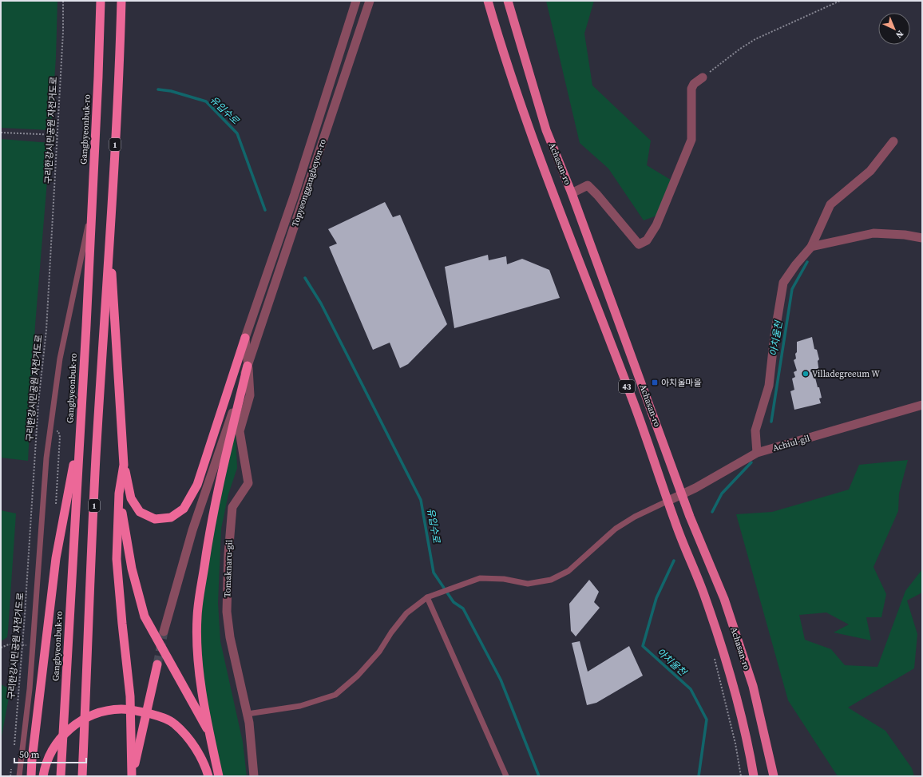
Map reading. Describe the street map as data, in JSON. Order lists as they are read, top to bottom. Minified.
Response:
{"streets":{"highway":["Gangbyeonbuk-ro","1"],"main road":["Achasan-ro","43"],"street":["Topyeonggangbeyon-ro","Achiul-gil","Tomaknaru-gil"],"path":["구리한강시민공원 자전거도로"]},"crossings":[["Achasan-ro","Achiul-gil"],["Topyeonggangbeyon-ro","Tomaknaru-gil"]],"water":["유입수로","아치울천"],"places":{"other":["Villadegreeum W"],"transit":["아치울마을"]},"scale_bar":"50 m","north":"bottom right"}
